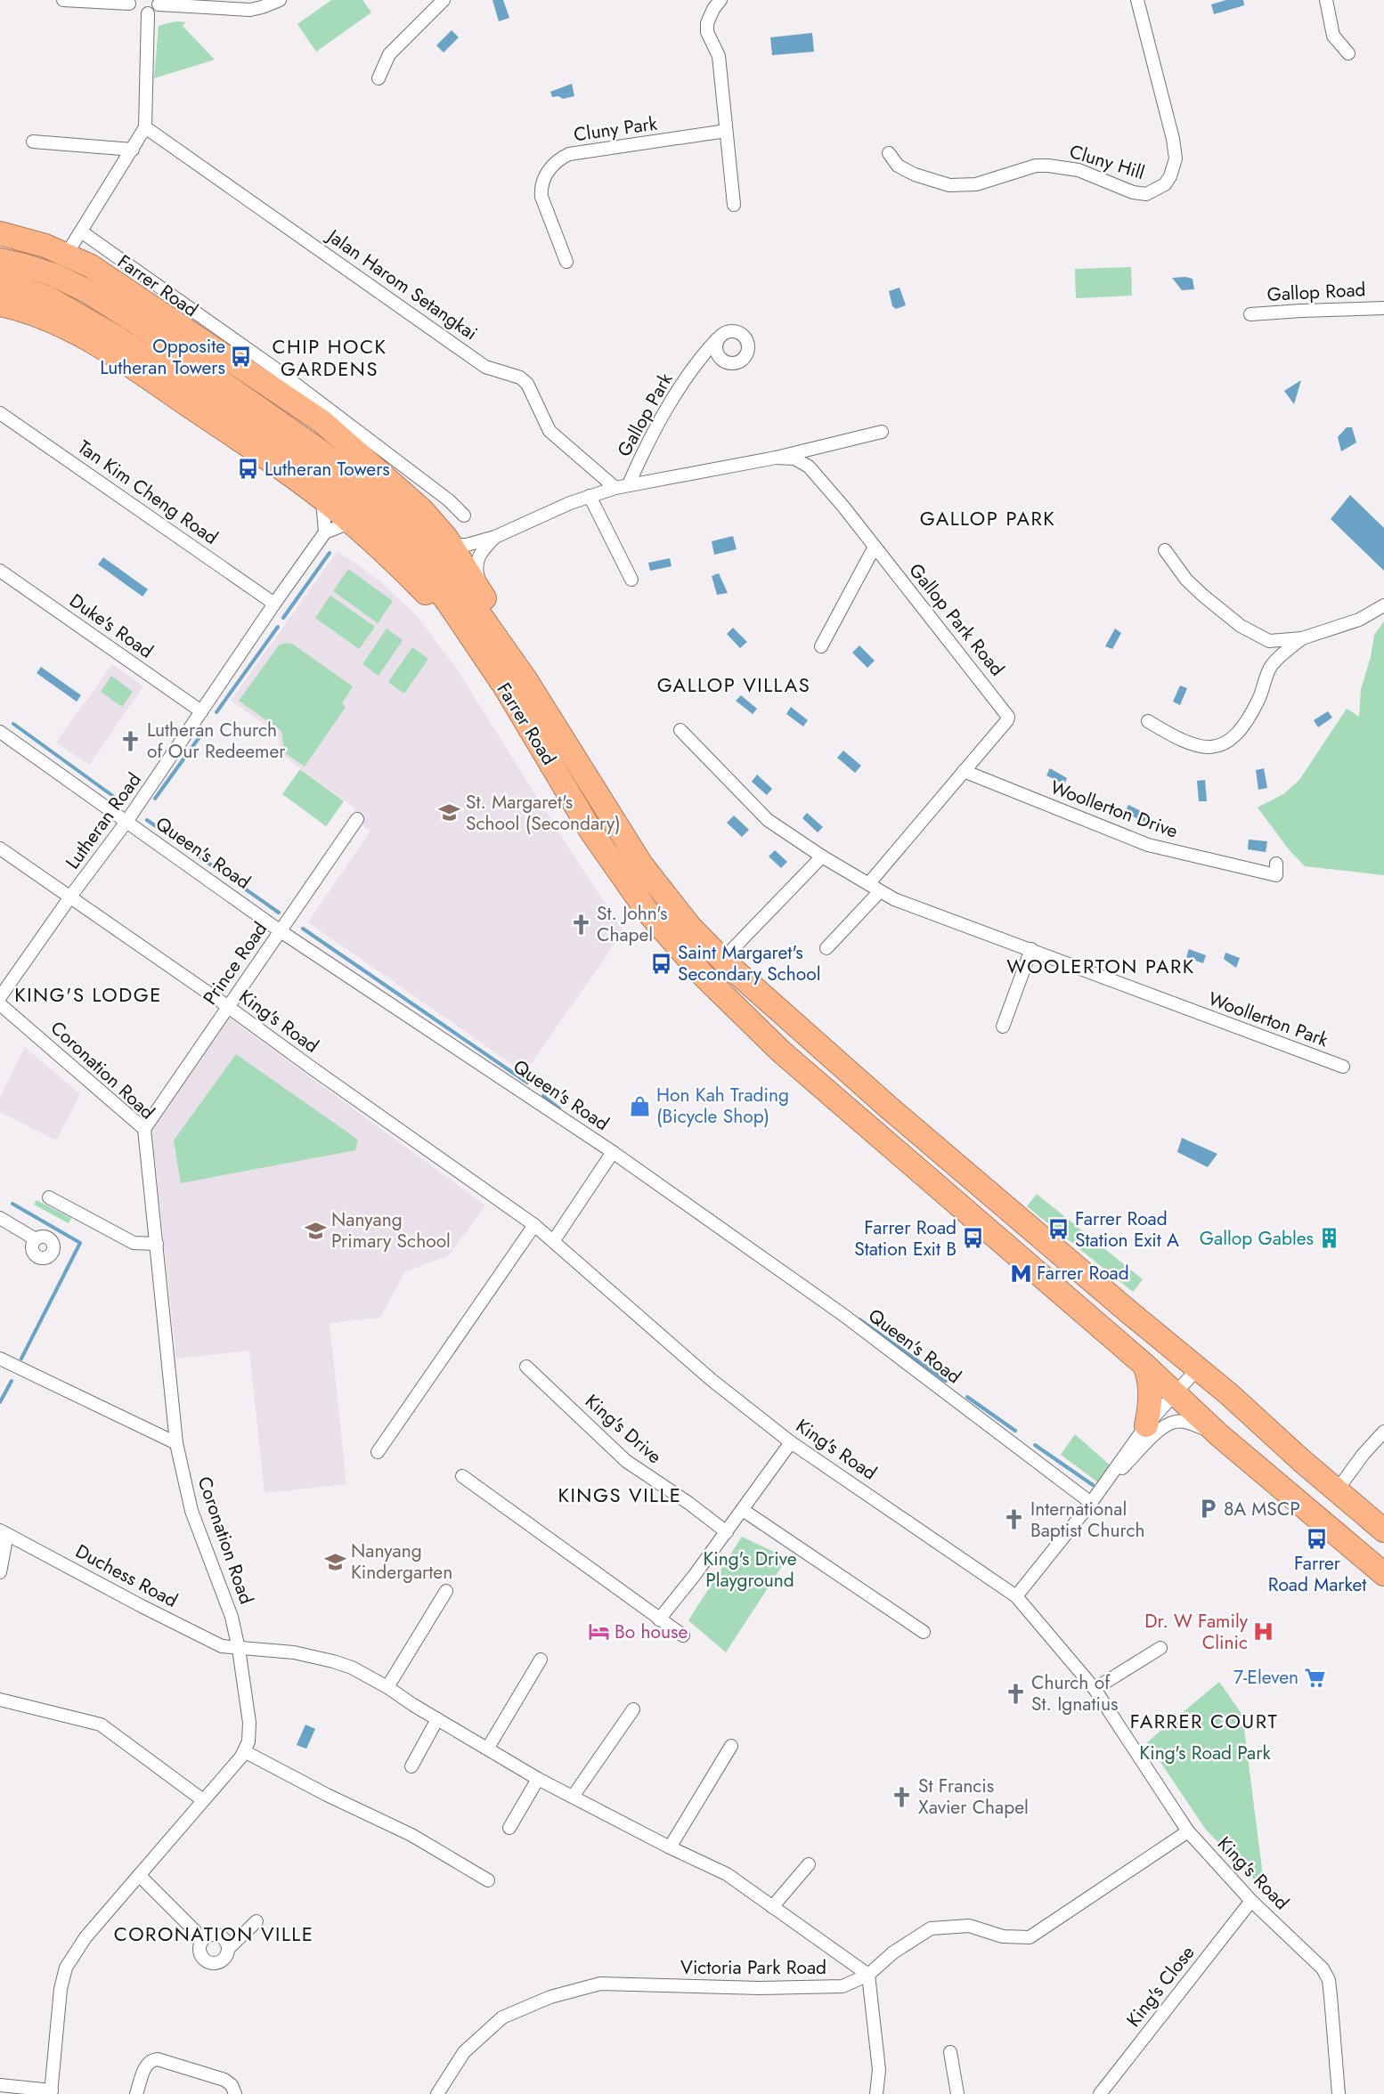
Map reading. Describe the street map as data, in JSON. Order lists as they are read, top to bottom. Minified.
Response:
{"streets":{"highway":["Farrer Road"],"street":["Cluny Park","Cluny Hill","Jalan Harom Setangkai","Gallop Road","Gallop Park","Tan Kim Cheng Road","Gallop Park Road","Duke's Road","Woollerton Drive","Lutheran Road","Queen's Road","Prince Road","Woollerton Park","King's Road","Coronation Road","King's Drive","Duchess Road","Victoria Park Road","King's Close"]},"crossings":[["Jalan Harom Setangkai","Gallop Park Road"],["Gallop Park","Gallop Park Road"],["Tan Kim Cheng Road","Lutheran Road"],["Gallop Park Road","Woollerton Drive"],["Duke's Road","Lutheran Road"],["Lutheran Road","Queen's Road"],["Lutheran Road","King's Road"],["Queen's Road","Prince Road"],["Prince Road","King's Road"],["Prince Road","Coronation Road"],["King's Road","Victoria Park Road"],["King's Road","King's Close"],["Coronation Road","Duchess Road"],["Duchess Road","Victoria Park Road"]],"districts":["CHIP HOCK GARDENS","GALLOP PARK","GALLOP VILLAS","WOOLERTON PARK","KING'S LODGE","KINGS VILLE","FARRER COURT","CORONATION VILLE"],"parks":["King's Drive Playground","King's Road Park"],"places":{"bus stop":["Opposite Lutheran Towers","Lutheran Towers","Saint Margaret's Secondary School","Farrer Road Station Exit A","Farrer Road Station Exit B","Farrer Road Market"],"church":["Lutheran Church of Our Redeemer","St. John's Chapel","International Baptist Church","Church of St. Ignatius","St Francis Xavier Chapel"],"school or university":["St. Margaret's School (Secondary)","Nanyang Primary School","Nanyang Kindergarten"],"shop":["Hon Kah Trading (Bicycle Shop)"],"building":["Gallop Gables"],"metro station":["Farrer Road"],"parking":["8A MSCP"],"hotel":["Bo house"],"hospital":["Dr. W Family Clinic"],"supermarket":["7-Eleven"]}}
